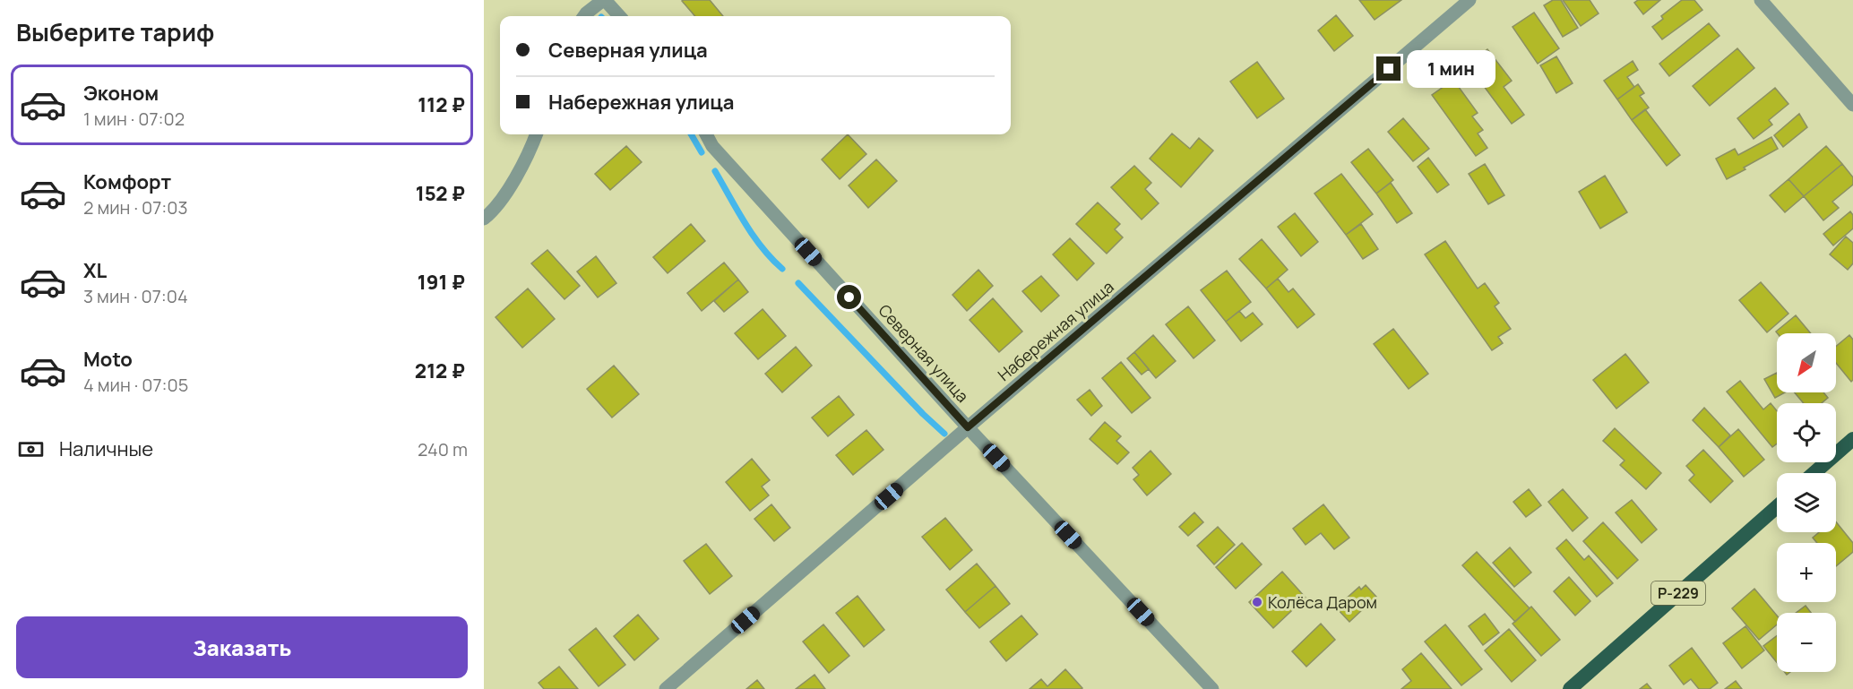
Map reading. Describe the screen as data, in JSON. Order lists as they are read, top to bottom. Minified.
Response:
{"streets":{"highway":["Р-229"],"street":["Набережная улица","Северная улица"]},"crossings":[["Набережная улица","Северная улица"]],"places":["Колёса Даром"],"north":"bottom left","page":{"heading":"Выберите тариф","banner":["Северная улица","Набережная улица"],"bubble":"1 мин","list":[{"name":"Эконом","note":"1 мин · 07:02","value":"112 ₽"},{"name":"Комфорт","note":"2 мин · 07:03","value":"152 ₽"},{"name":"XL","note":"3 мин · 07:04","value":"191 ₽"},{"name":"Moto","note":"4 мин · 07:05","value":"212 ₽"}],"map_buttons":["+","−"],"pay":["Наличные","240 m"],"buttons":"Заказать"}}
